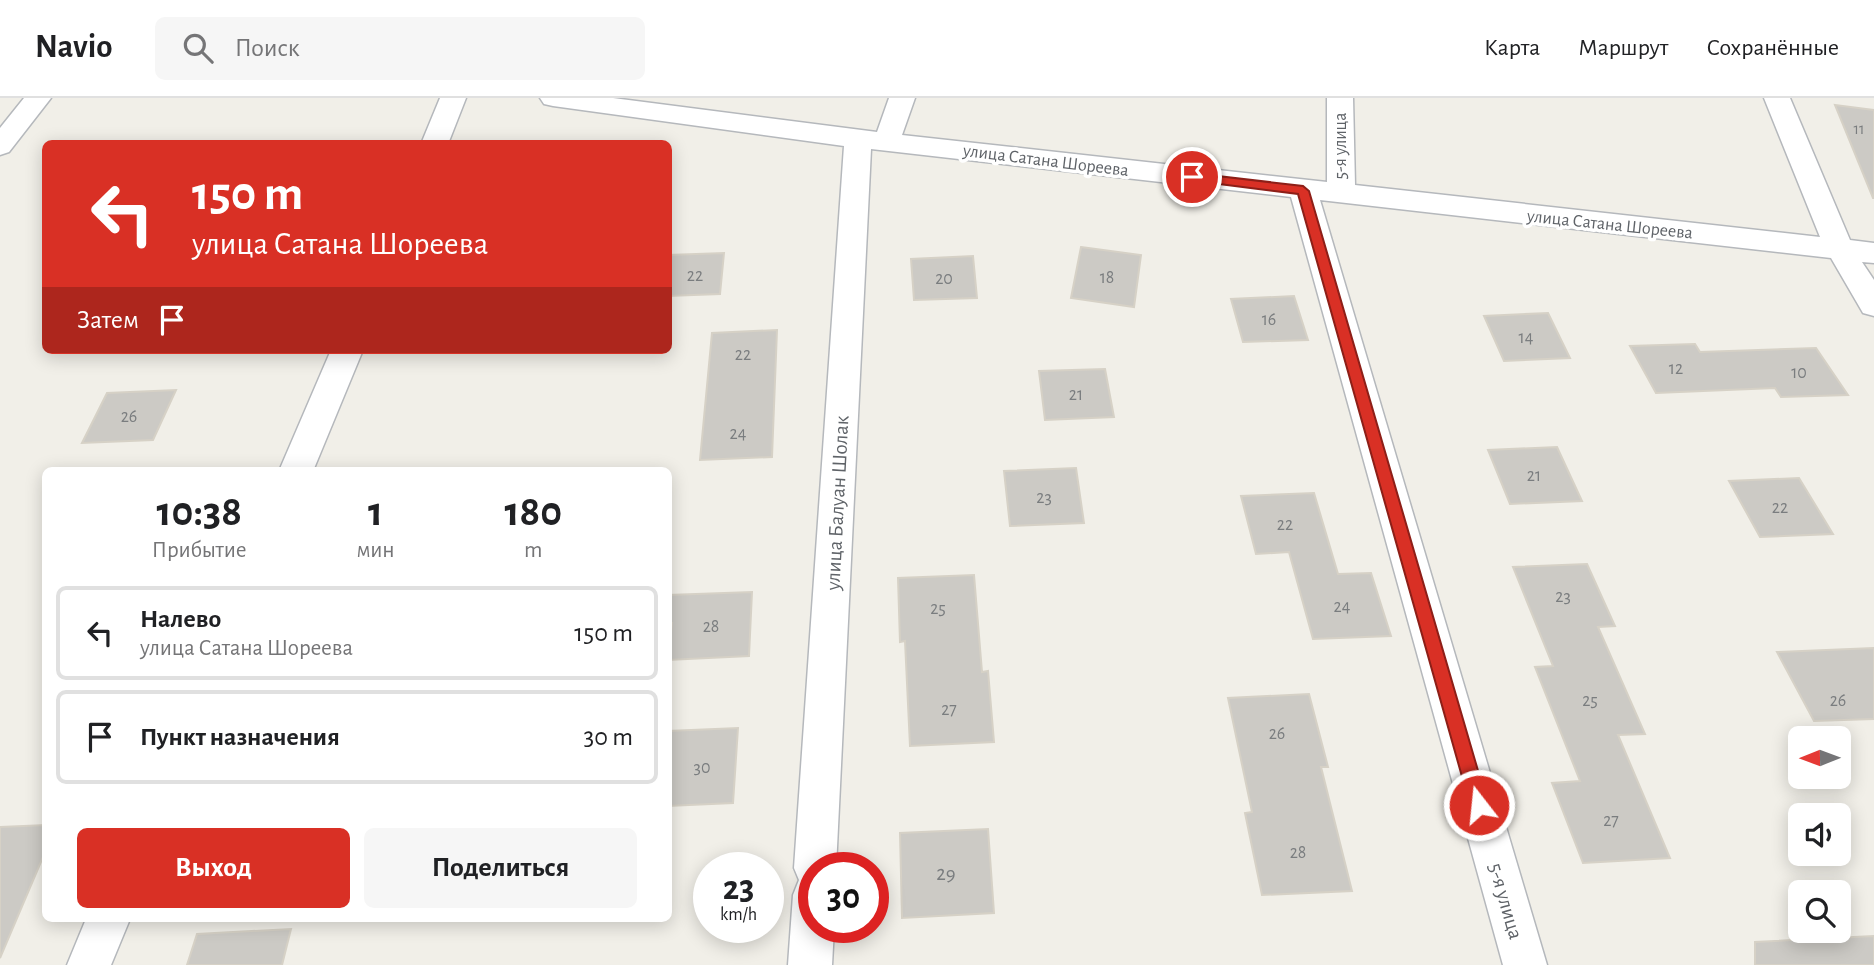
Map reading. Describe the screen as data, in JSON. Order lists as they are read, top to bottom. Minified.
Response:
{"streets":{"street":["5-я улица","улица Сатана Шореева","улица Балуан Шолак"]},"crossings":[["5-я улица","улица Сатана Шореева"],["улица Сатана Шореева","улица Балуан Шолак"]],"house_numbers":["11","22","18","20","16","14","22","12","10","21","26","24","21","23","22","22","23","24","25","28","25","26","27","26","30","27","28","29"],"north":"left","page":{"header":"Navio","search":"Поиск","nav":["Карта","Маршрут","Сохранённые"],"turn":["150 m","улица Сатана Шореева"],"then":"Затем","eta":["10:38","Прибытие","1","мин","180","m"],"list":[{"name":"Налево","note":"улица Сатана Шореева","value":"150 m"},{"name":"Пункт назначения","value":"30 m"}],"buttons":["Выход","Поделиться"],"speed":"23 km/h","limit":"30"}}
